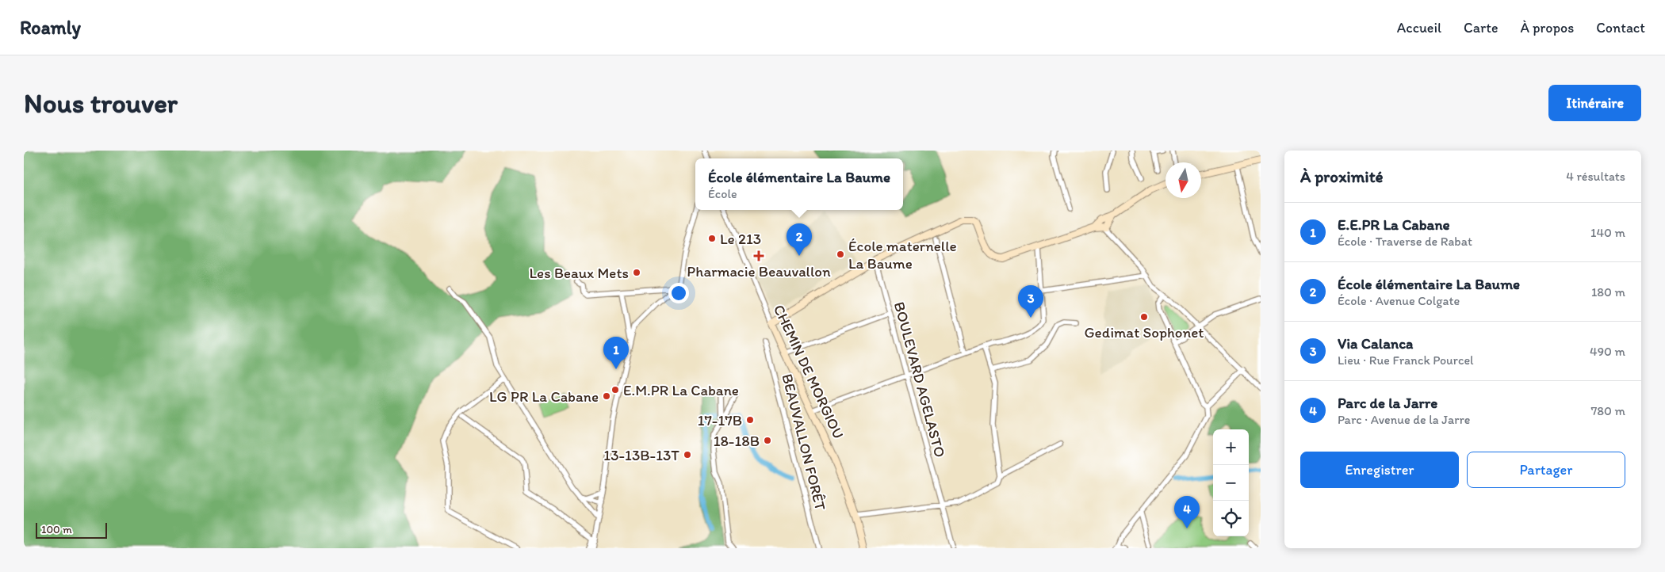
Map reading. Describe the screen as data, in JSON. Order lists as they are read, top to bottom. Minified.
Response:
{"streets":{"street":["CHEMIN DE MORGIOU","BOULEVARD AGELASTO","BEAUVALLON FORÊT"]},"places":{"other":["Le 213","École maternelle La Baume","Les Beaux Mets","Gedimat Sophonet","E.M.PR La Cabane","LG PR La Cabane","17-17B","18-18B","13-13B-13T"],"health":["Pharmacie Beauvallon"]},"scale_bar":"100 m","north":"bottom","page":{"header":"Roamly","nav":["Accueil","Carte","À propos","Contact"],"buttons":["Itinéraire",["Enregistrer","Partager"]],"title":"Nous trouver","heading":["À proximité","4 résultats"],"popup":["École élémentaire La Baume","École"],"list":[{"mark":"1","name":"E.E.PR La Cabane","note":"École · Traverse de Rabat","value":"140 m"},{"mark":"2","name":"École élémentaire La Baume","note":"École · Avenue Colgate","value":"180 m"},{"mark":"3","name":"Via Calanca","note":"Lieu · Rue Franck Pourcel","value":"490 m"},{"mark":"4","name":"Parc de la Jarre","note":"Parc · Avenue de la Jarre","value":"780 m"}],"pins":["2","3","1","4"],"map_buttons":["+","−"],"scale":"100 m"}}
